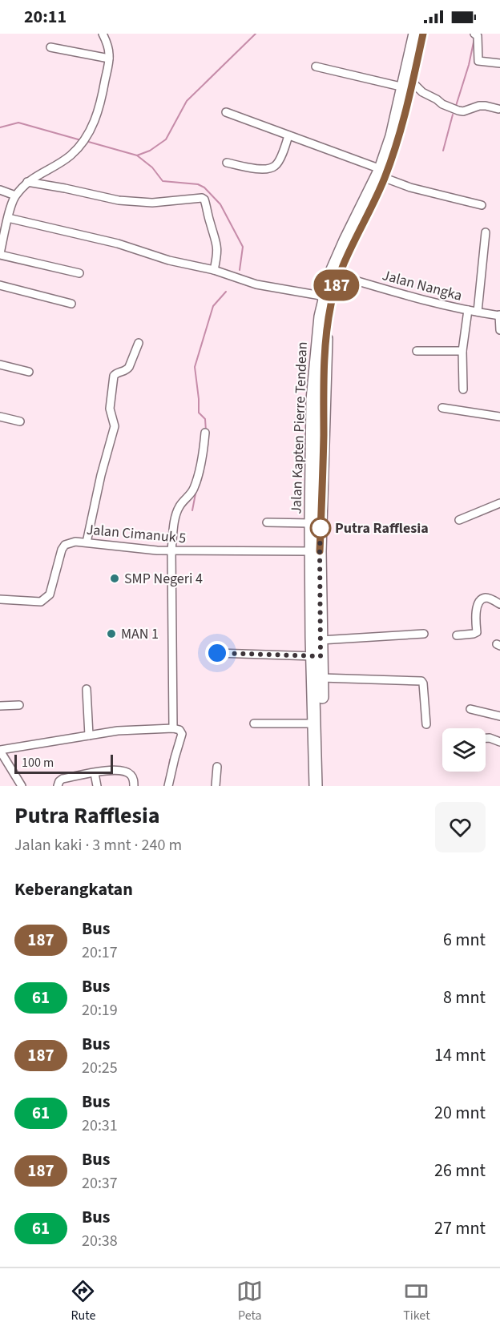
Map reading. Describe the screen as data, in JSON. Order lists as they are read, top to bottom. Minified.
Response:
{"streets":{"main road":["Jalan Kapten Pierre Tendean"],"street":["Jalan Nangka","Jalan Cimanuk 5"]},"crossings":[["Jalan Nangka","Jalan Kapten Pierre Tendean"],["Jalan Kapten Pierre Tendean","Jalan Cimanuk 5"]],"places":["Putra Rafflesia","SMP Negeri 4","MAN 1"],"lines":["bus line 187"],"scale_bar":"100 m","page":{"status":"20:11","on_map":"187","scale":"100 m","heading":[["Putra Rafflesia","Jalan kaki · 3 mnt · 240 m"],"Keberangkatan"],"list":[{"mark":"187","name":"Bus","note":"20:17","value":"6 mnt"},{"mark":"61","name":"Bus","note":"20:19","value":"8 mnt"},{"mark":"187","name":"Bus","note":"20:25","value":"14 mnt"},{"mark":"61","name":"Bus","note":"20:31","value":"20 mnt"},{"mark":"187","name":"Bus","note":"20:37","value":"26 mnt"},{"mark":"61","name":"Bus","note":"20:38","value":"27 mnt"}],"tabs":["Rute","Peta","Tiket"]}}
